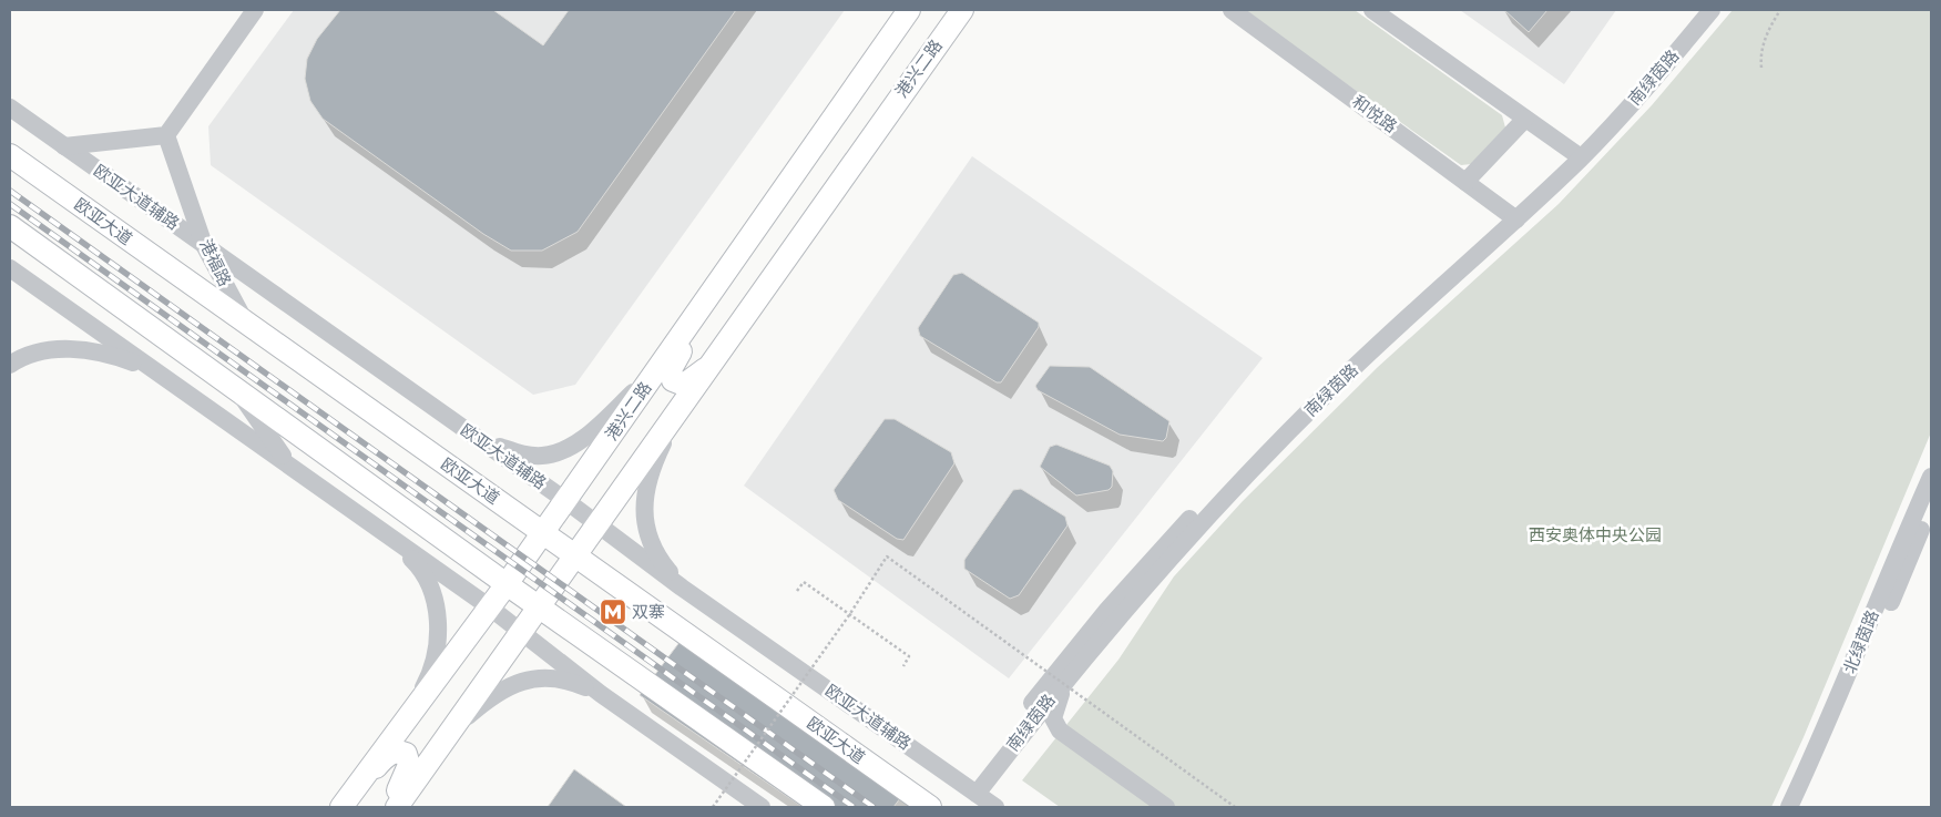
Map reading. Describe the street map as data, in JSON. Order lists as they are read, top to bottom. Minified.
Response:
{"streets":{"main road":["港兴二路","欧亚大道"],"street":["南绿茵路","和悦路","欧亚大道辅路","港福路","北绿茵路"]},"crossings":[["港兴二路","欧亚大道辅路"],["港兴二路","欧亚大道"],["南绿茵路","和悦路"],["南绿茵路","欧亚大道辅路"],["欧亚大道辅路","港福路"],["欧亚大道","港福路"]],"parks":["西安奥体中央公园"],"places":{"metro station":["双寨"]}}
